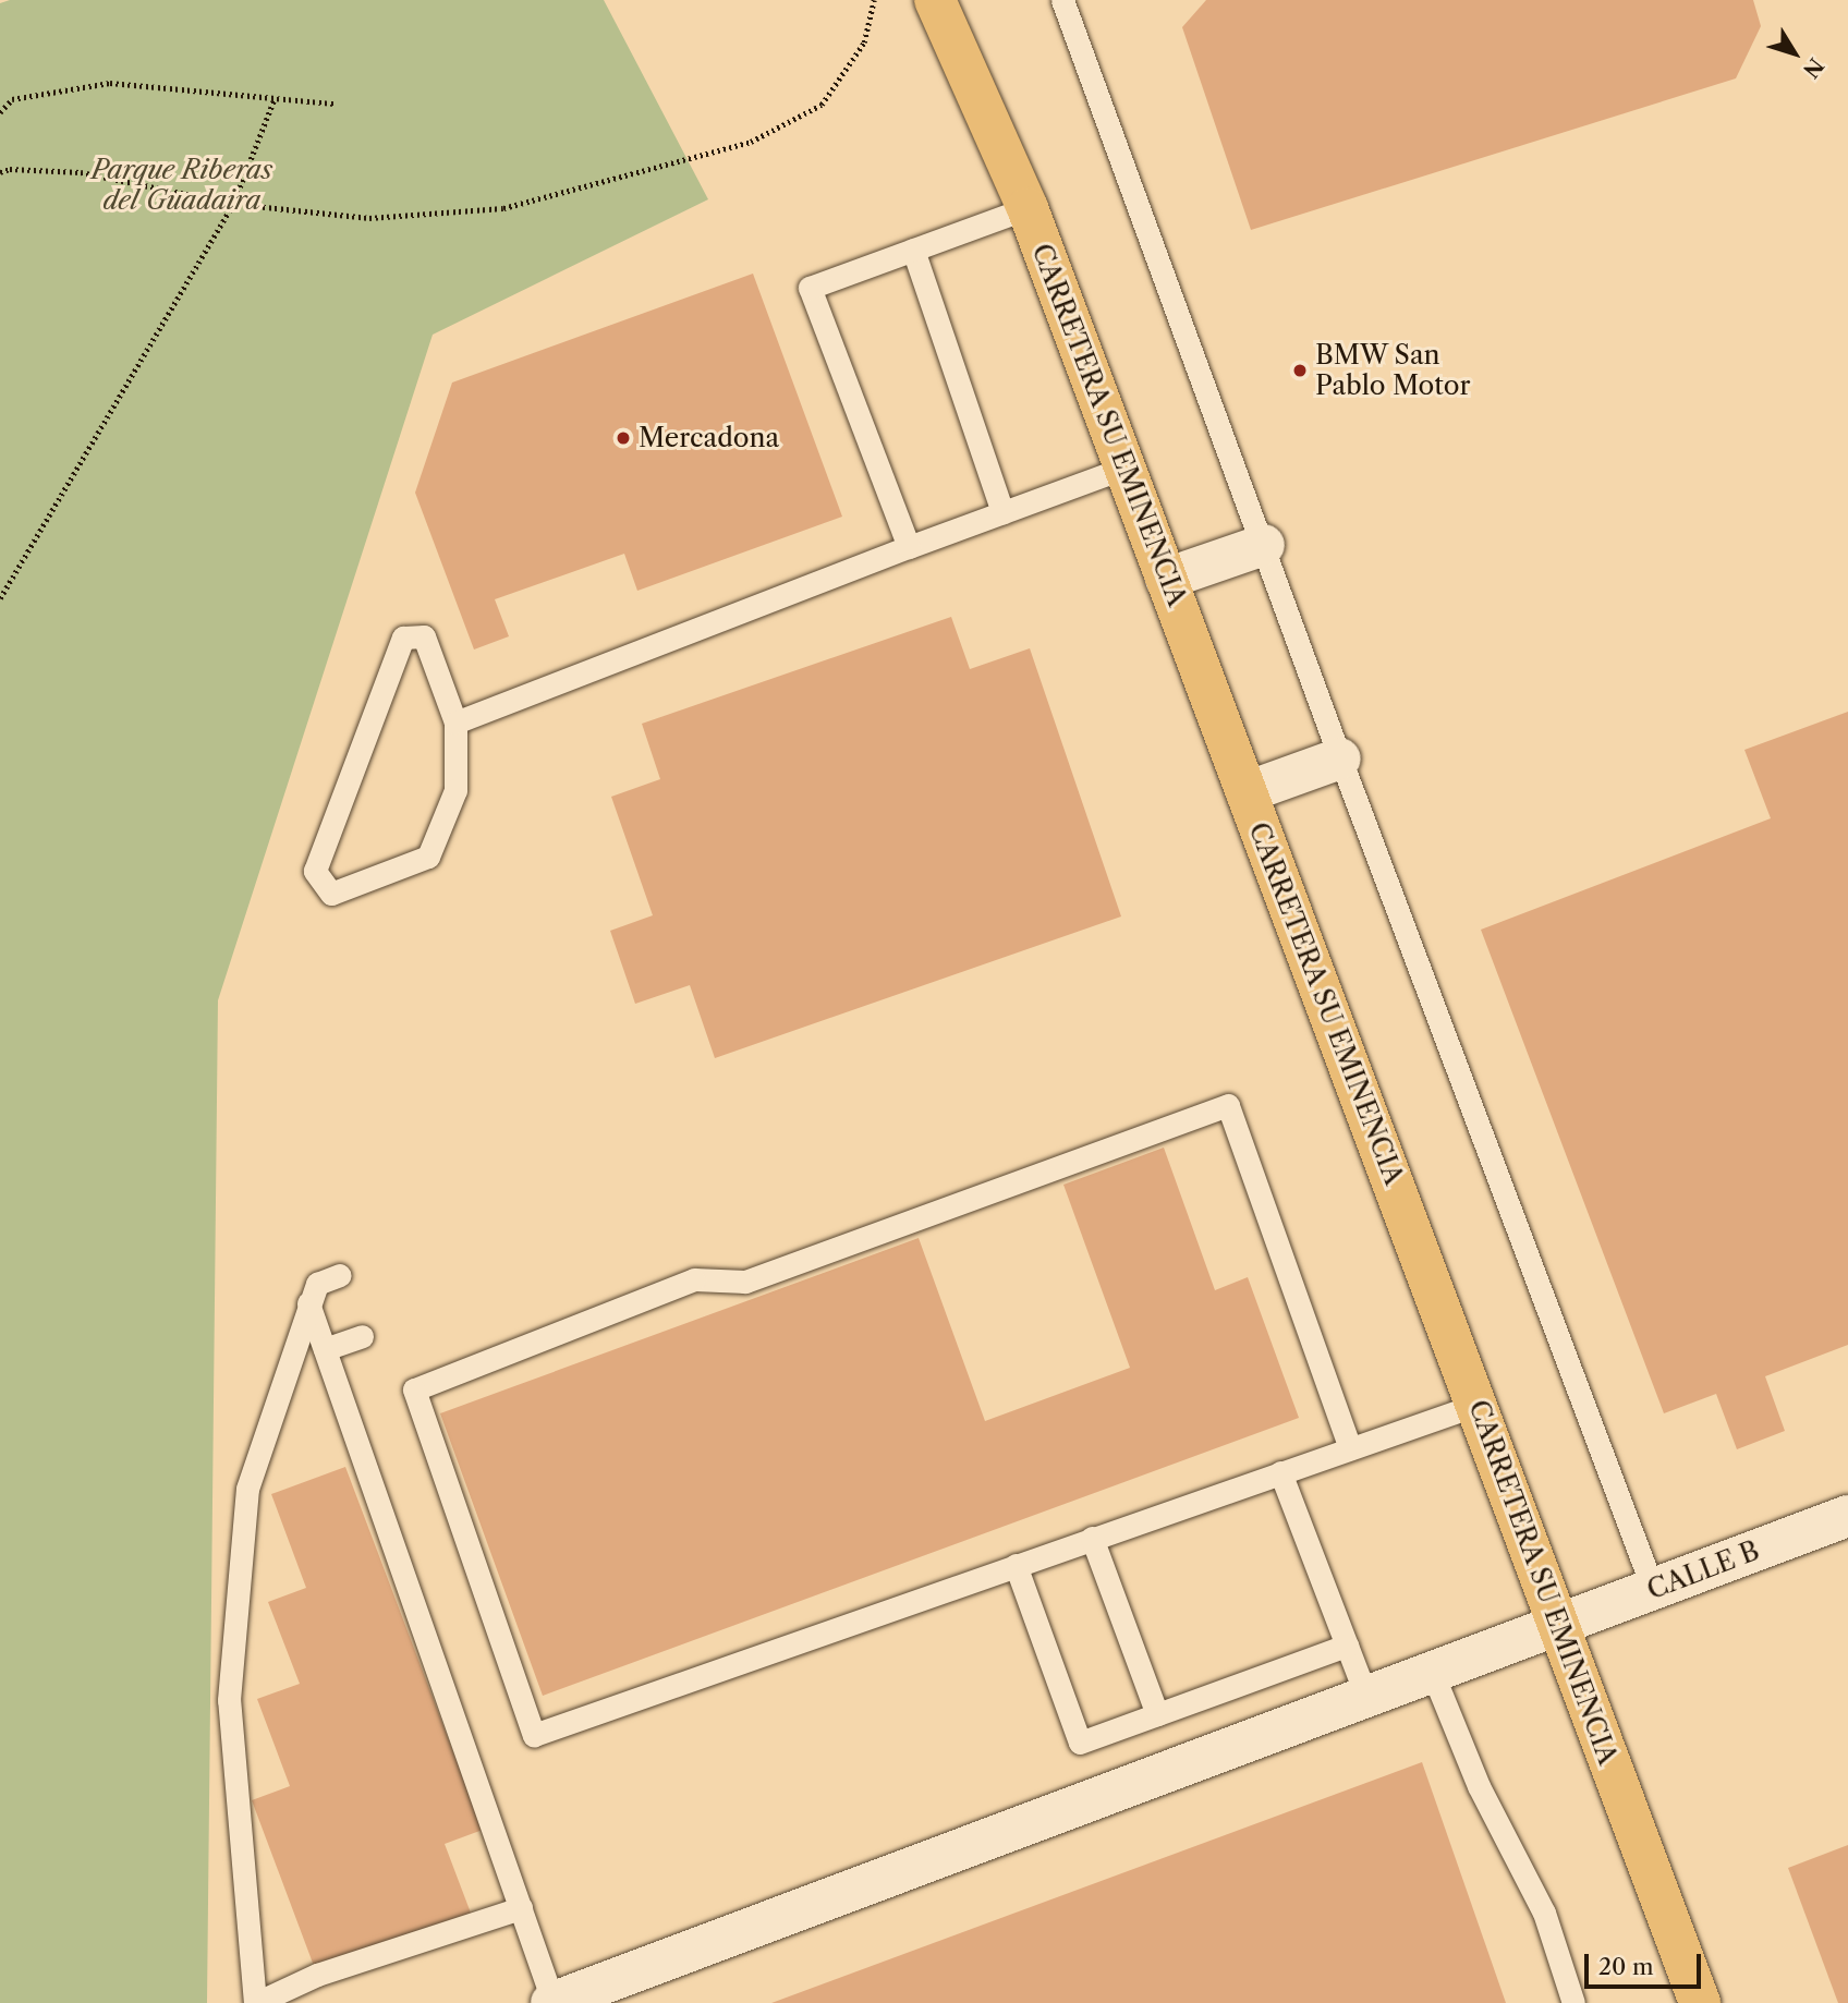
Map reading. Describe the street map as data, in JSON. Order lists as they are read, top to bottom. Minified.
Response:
{"streets":{"main road":["CARRETERA SU EMINENCIA"],"street":["CALLE B"]},"crossings":[["CARRETERA SU EMINENCIA","CALLE B"]],"parks":["Parque Riberas del Guadaira"],"places":["BMW San Pablo Motor","Mercadona"],"scale_bar":"20 m","north":"bottom right"}
